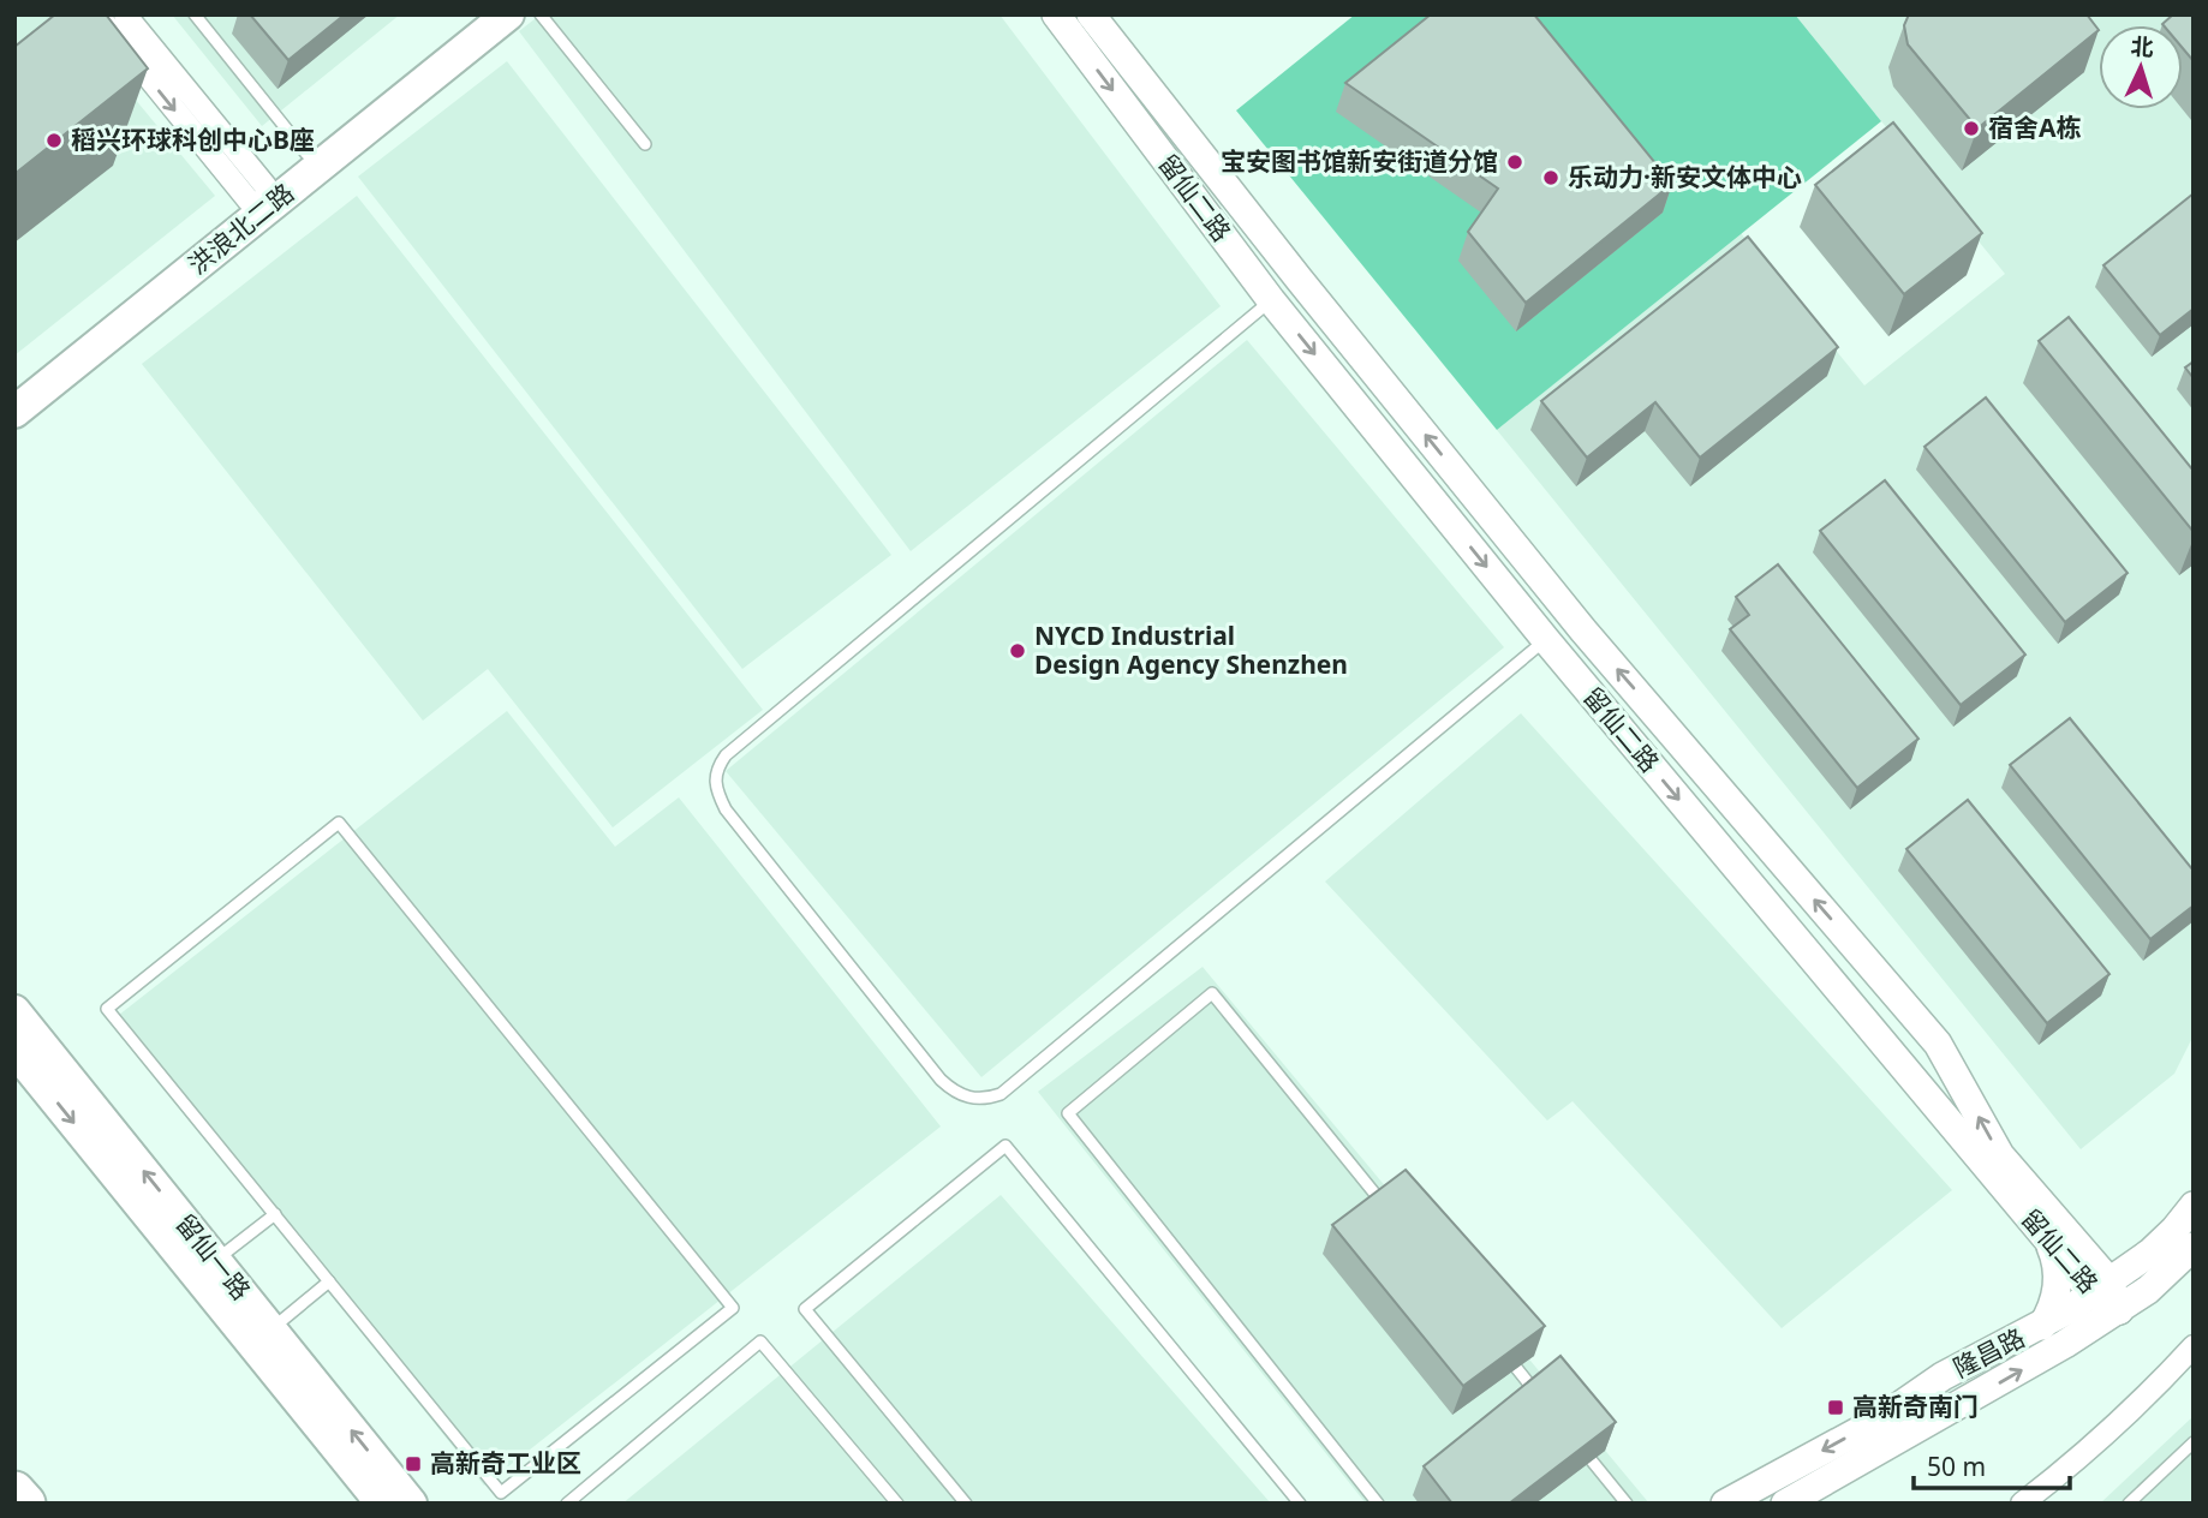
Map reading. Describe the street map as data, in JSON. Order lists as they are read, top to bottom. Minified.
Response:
{"streets":{"main road":["洪浪北二路","留仙一路"],"street":["留仙二路","隆昌路"]},"crossings":[["留仙二路","隆昌路"]],"places":{"other":["宿舍A栋","稻兴环球科创中心B座","宝安图书馆新安街道分馆","乐动力·新安文体中心","NYCD Industrial Design Agency Shenzhen"],"transit":["高新奇南门","高新奇工业区"]},"scale_bar":"50 m","north":"top"}
